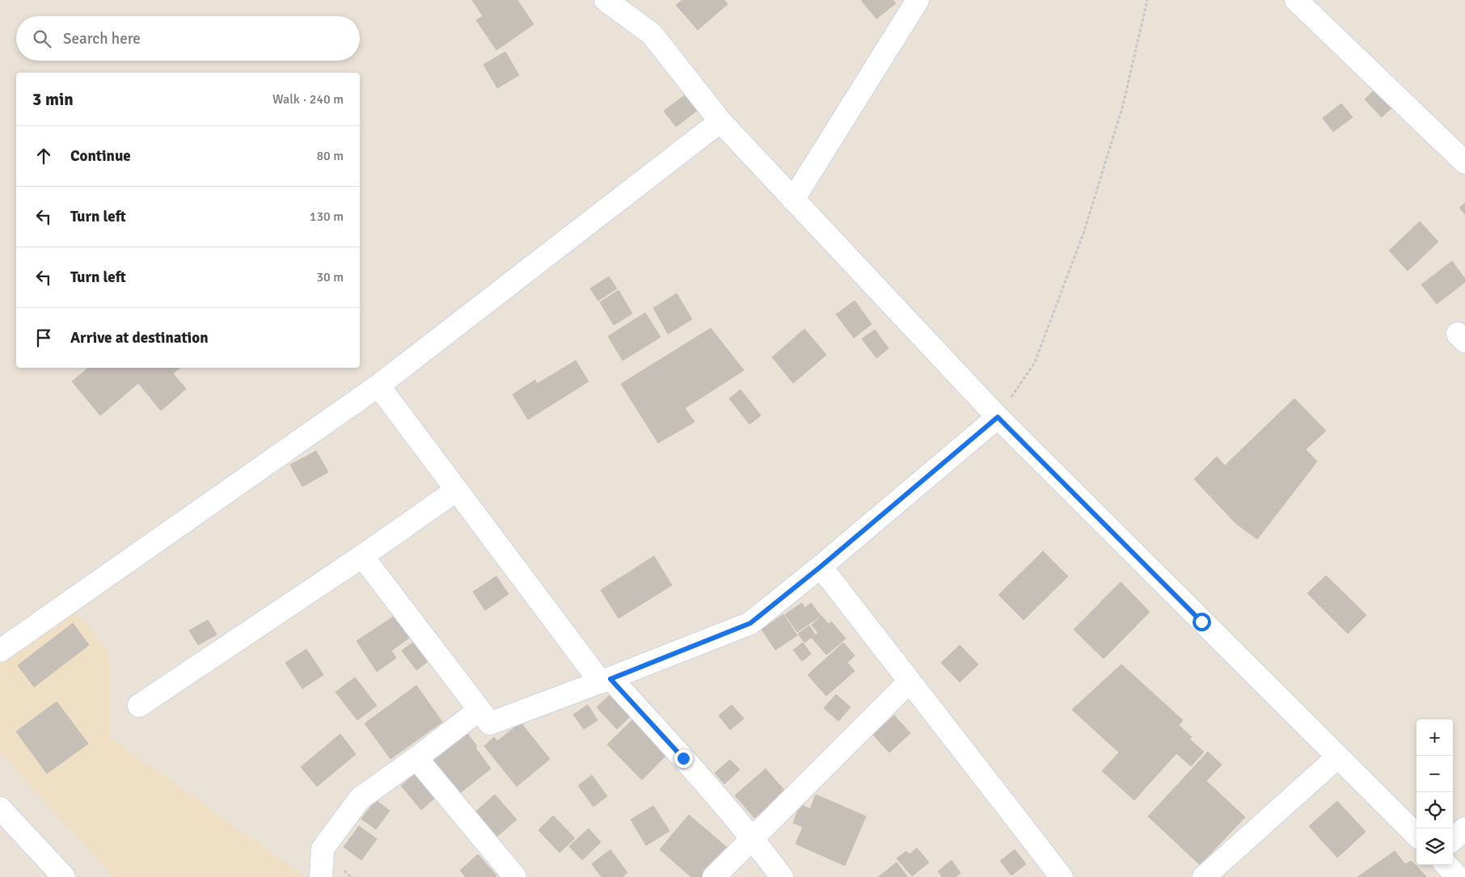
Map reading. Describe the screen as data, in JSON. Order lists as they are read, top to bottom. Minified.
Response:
{"page":{"search":"Search here","heading":["3 min","Walk · 240 m"],"list":[["Continue","80 m"],["Turn left","130 m"],["Turn left","30 m"],"Arrive at destination"],"map_buttons":["+","−"]}}
